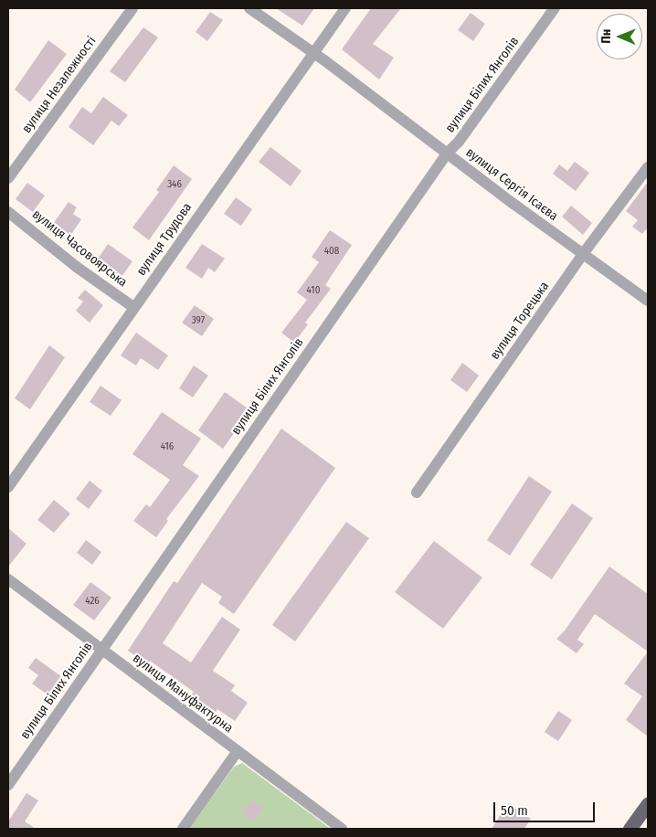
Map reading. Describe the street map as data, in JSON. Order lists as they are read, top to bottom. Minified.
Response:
{"streets":{"street":["вулиця Незалежності","вулиця Білих Янголів","вулиця Сергія Ісаєва","вулиця Трудова","вулиця Часовоярська","вулиця Торецька","вулиця Мануфактурна"]},"crossings":[["вулиця Білих Янголів","вулиця Сергія Ісаєва"],["вулиця Білих Янголів","вулиця Мануфактурна"],["вулиця Сергія Ісаєва","вулиця Трудова"],["вулиця Сергія Ісаєва","вулиця Торецька"],["вулиця Трудова","вулиця Часовоярська"]],"house_numbers":["346","408","410","397","416","426"],"scale_bar":"50 m","north":"left"}
